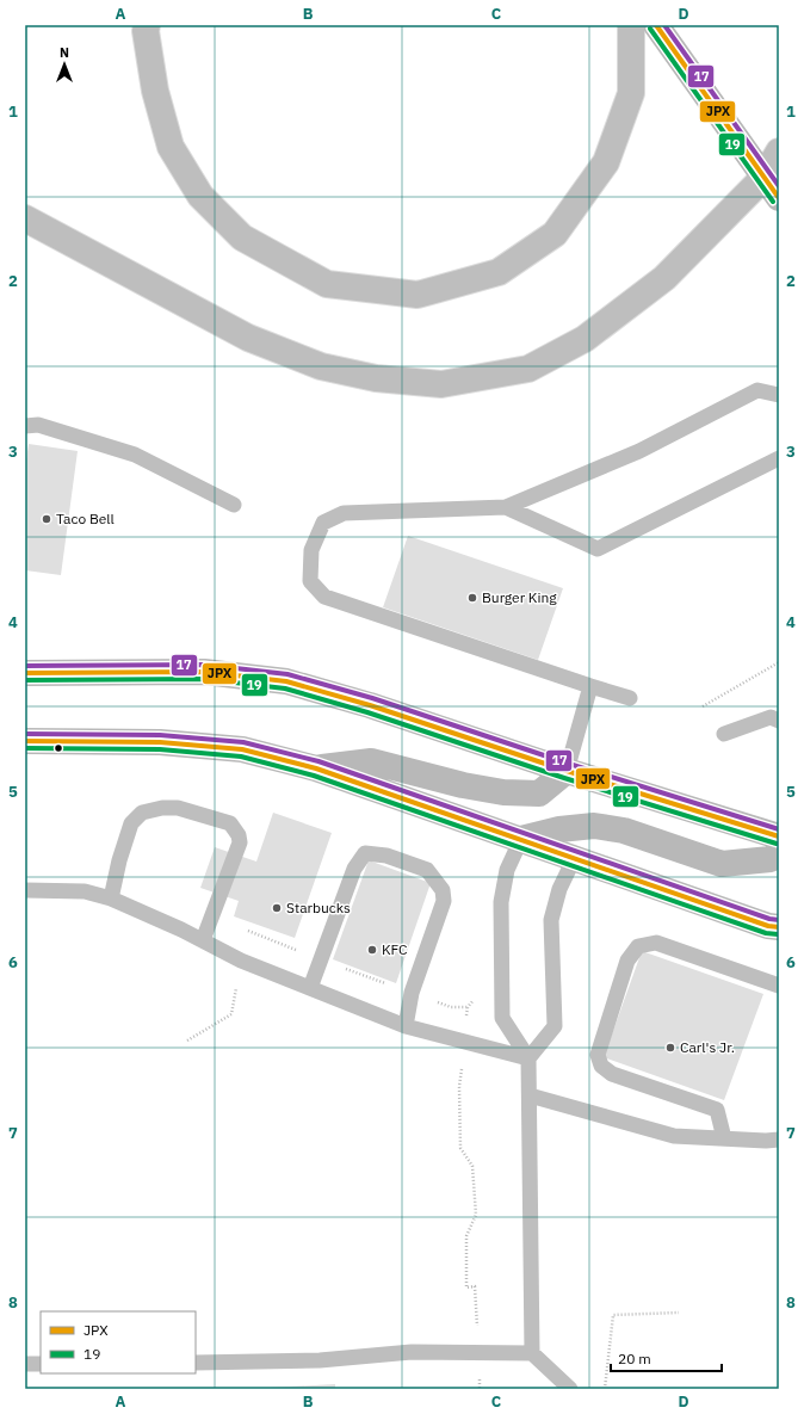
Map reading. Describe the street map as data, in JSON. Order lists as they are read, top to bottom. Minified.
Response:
{"places":["Taco Bell","Burger King","Starbucks","KFC","Carl's Jr."],"lines":["transit line JPX","transit line 17","transit line 19"],"legend":["JPX","19"],"scale_bar":"20 m","north":"top","grid":{"columns":["A","B","C","D"],"rows":["1","2","3","4","5","6","7","8"]}}
